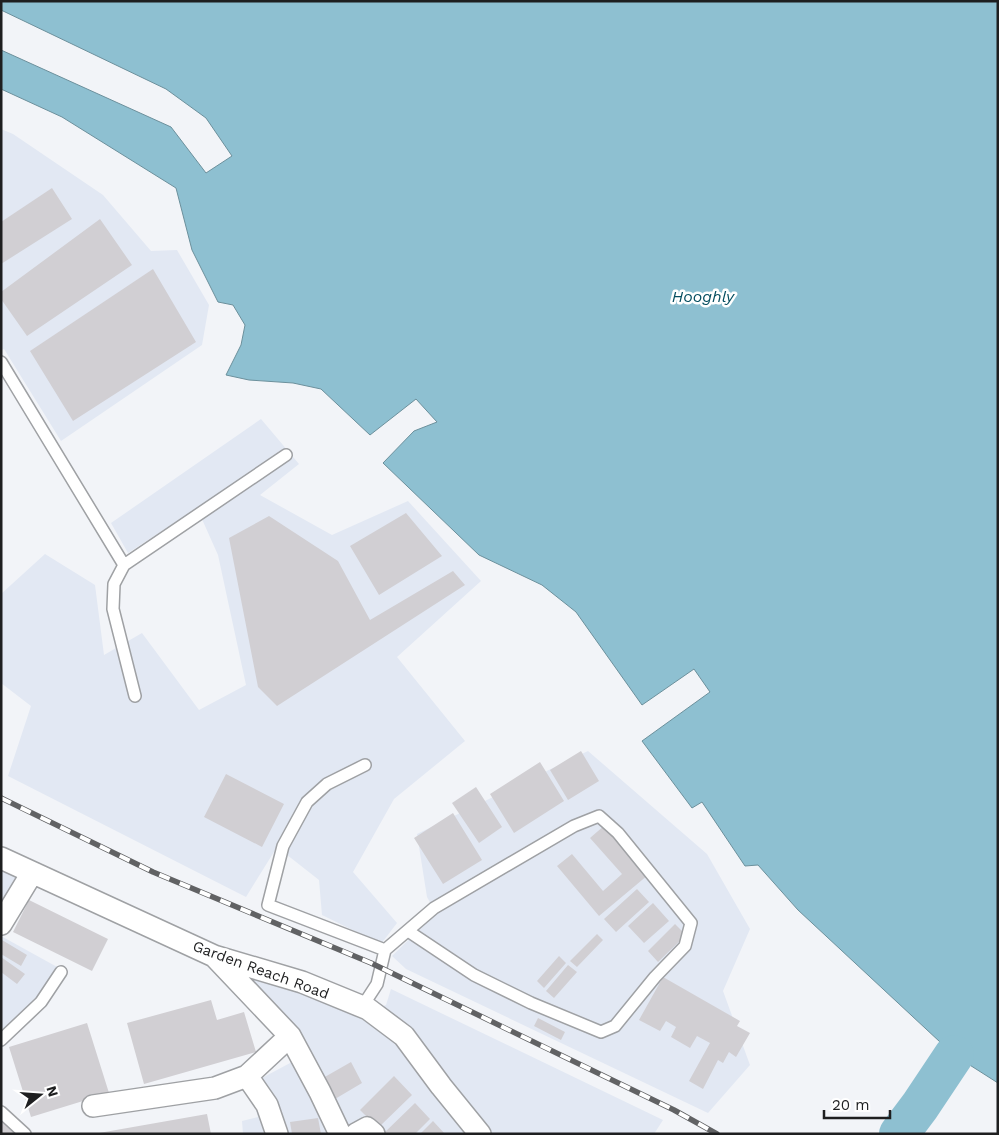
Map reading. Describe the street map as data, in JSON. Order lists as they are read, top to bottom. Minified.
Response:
{"streets":{"street":["Garden Reach Road"]},"water":["Hooghly"],"scale_bar":"20 m","north":"right"}
